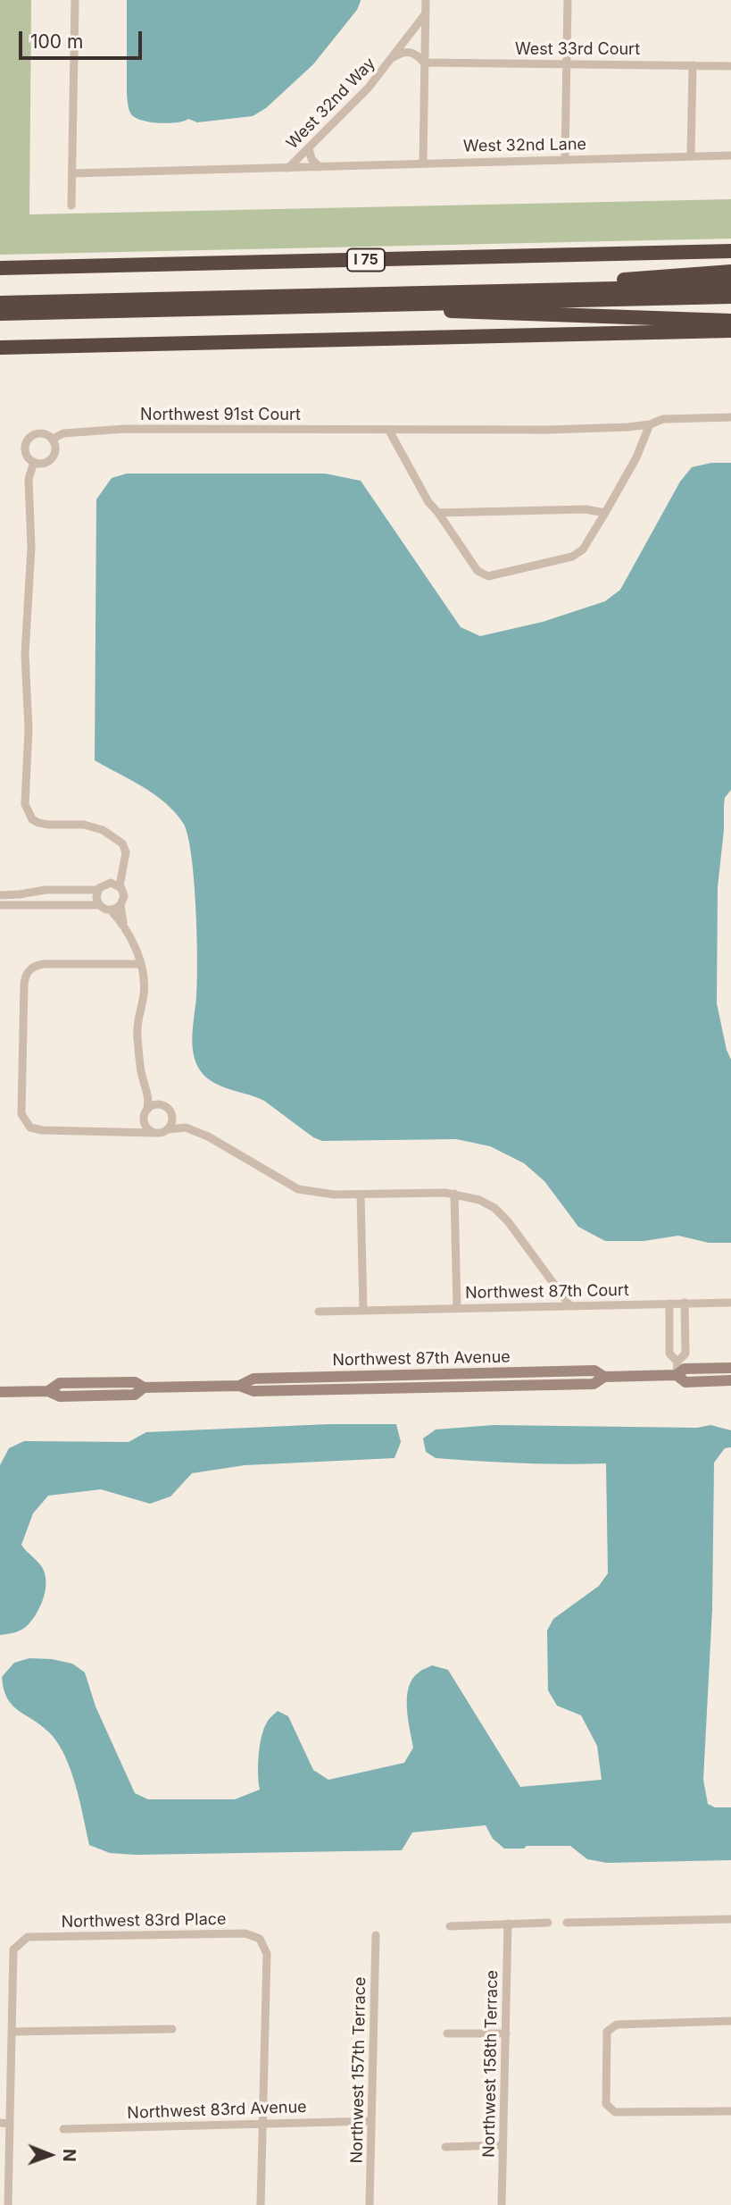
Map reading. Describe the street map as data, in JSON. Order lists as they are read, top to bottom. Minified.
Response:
{"streets":{"highway":["I 75"],"street":["West 33rd Court","West 32nd Way","West 32nd Lane","Northwest 91st Court","Northwest 87th Court","Northwest 87th Avenue","Northwest 83rd Place","Northwest 158th Terrace","Northwest 157th Terrace","Northwest 83rd Avenue"]},"crossings":[["West 33rd Court","West 32nd Way"],["West 32nd Way","West 32nd Lane"],["Northwest 83rd Place","Northwest 83rd Avenue"],["Northwest 157th Terrace","Northwest 83rd Avenue"]],"scale_bar":"100 m","north":"right"}
